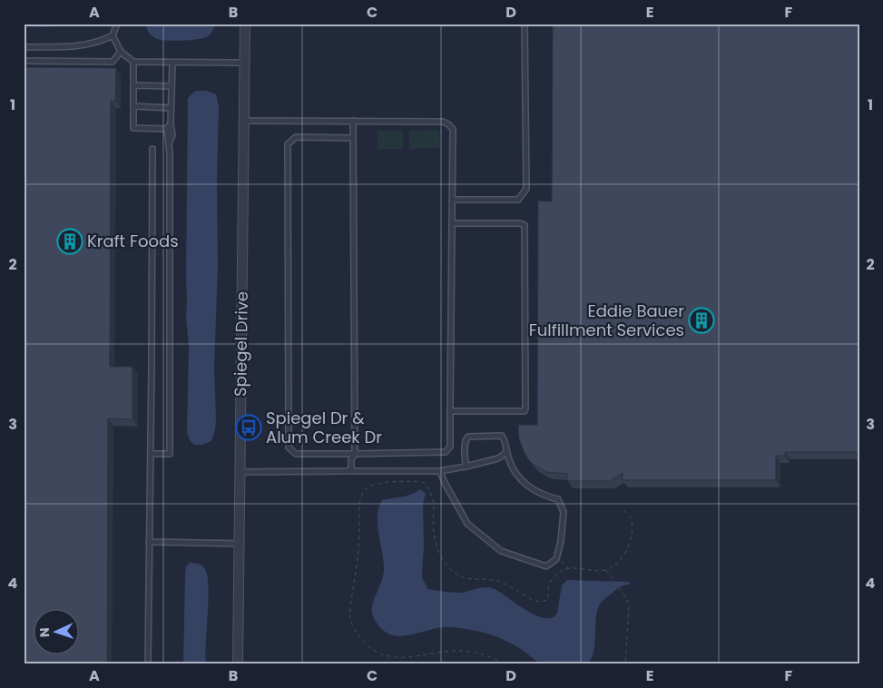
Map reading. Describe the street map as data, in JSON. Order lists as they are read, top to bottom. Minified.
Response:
{"streets":{"street":["Spiegel Drive"]},"places":{"building":["Kraft Foods","Eddie Bauer Fulfillment Services"],"bus stop":["Spiegel Dr & Alum Creek Dr"]},"north":"left","grid":{"columns":["A","B","C","D","E","F"],"rows":["1","2","3","4"]}}
